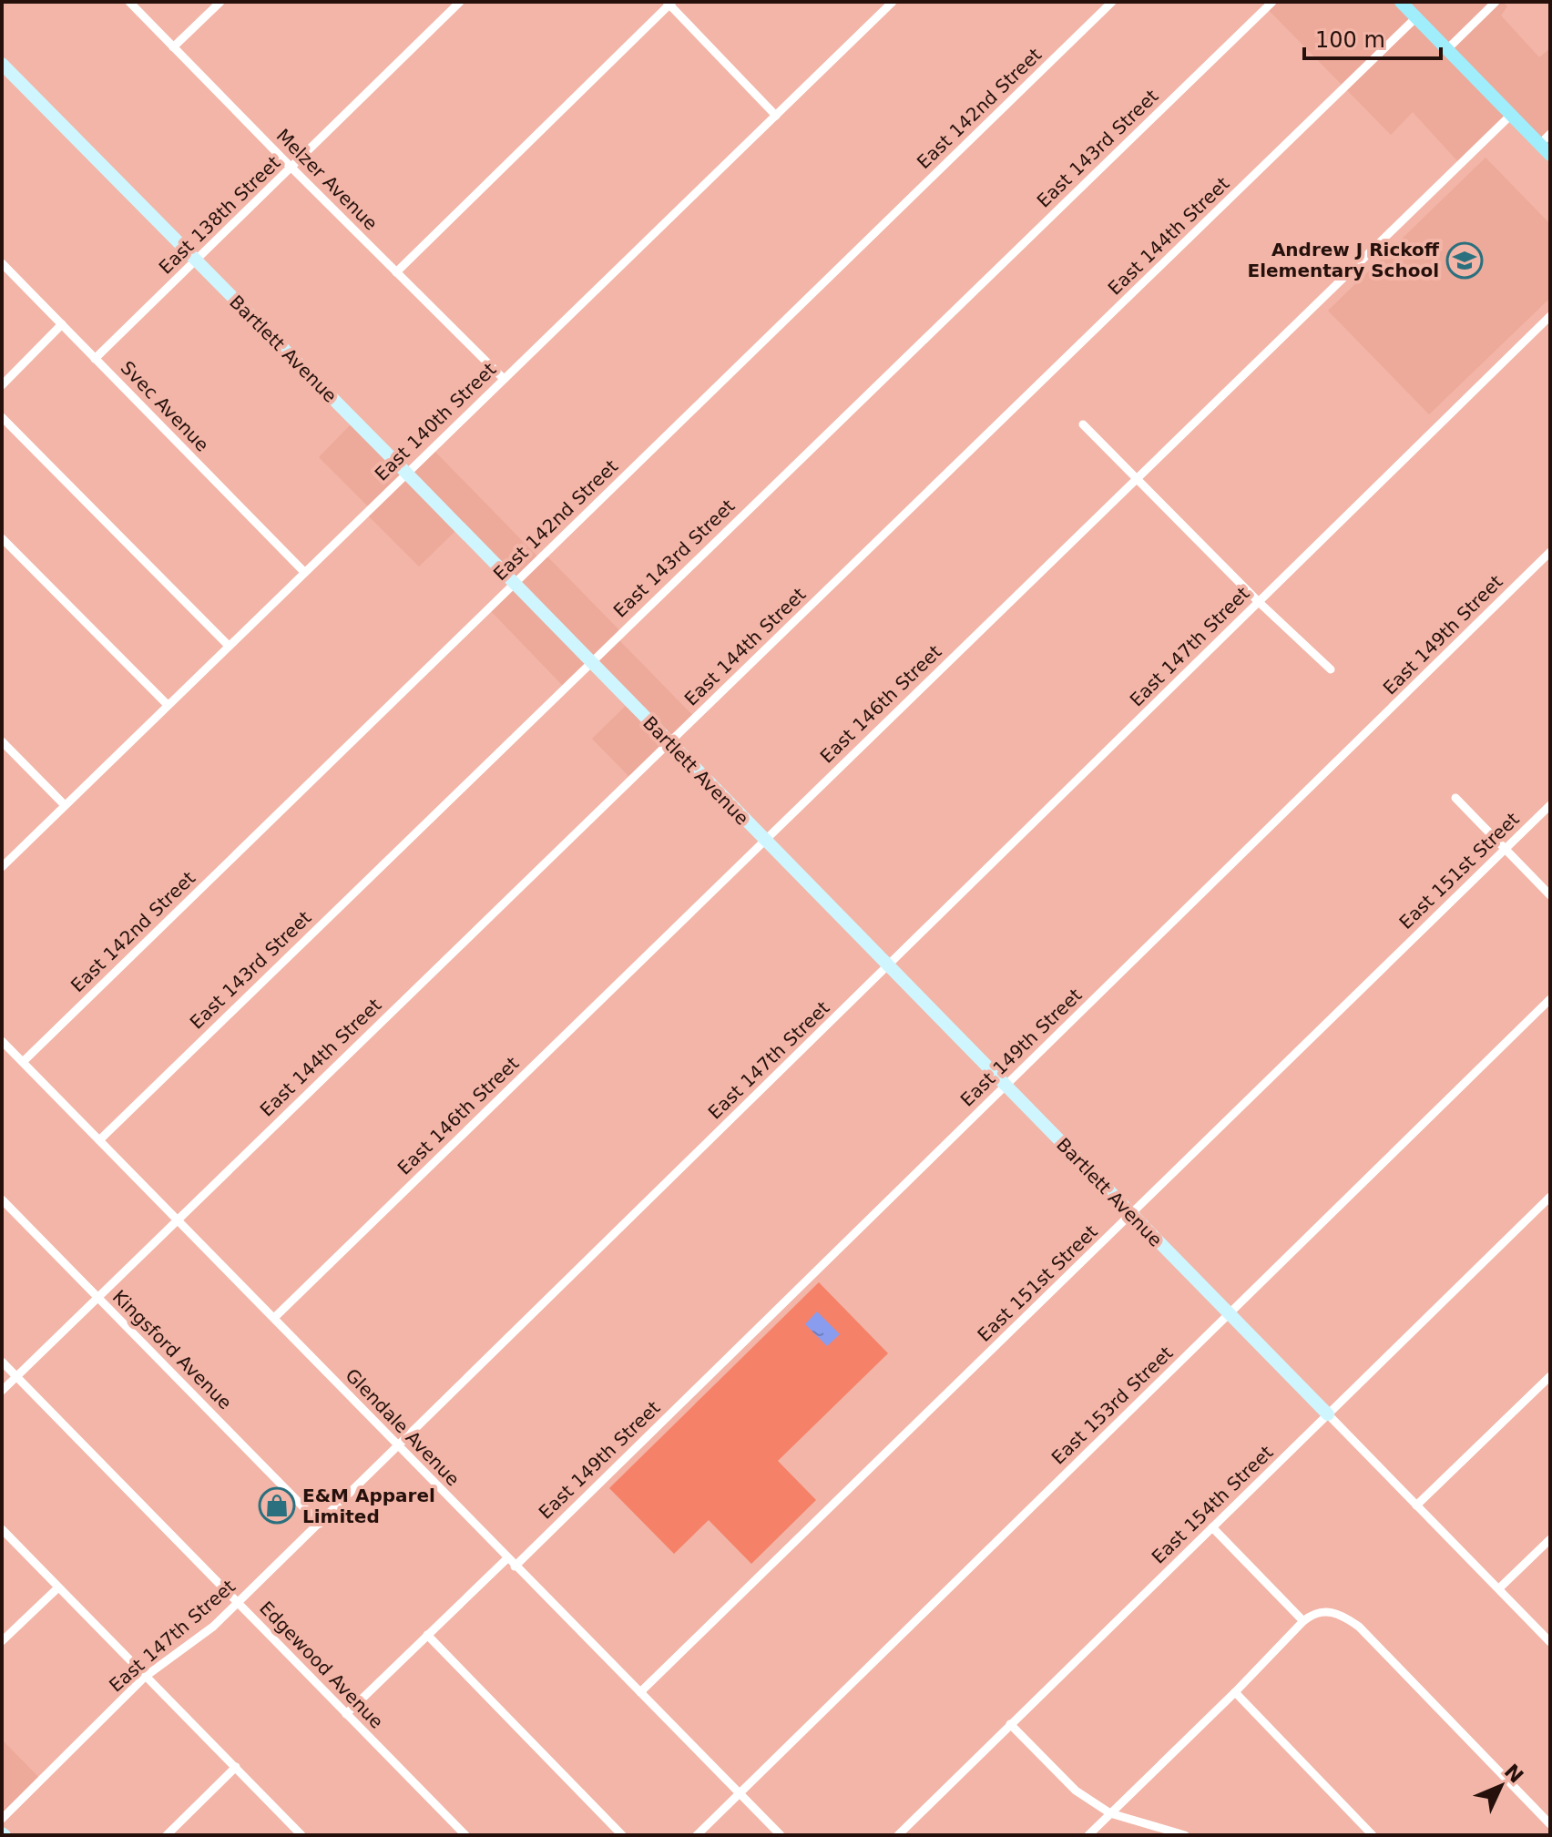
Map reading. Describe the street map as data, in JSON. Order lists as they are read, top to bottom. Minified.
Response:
{"streets":{"street":["East 142nd Street","East 143rd Street","Melzer Avenue","East 138th Street","East 144th Street","Bartlett Avenue","Svec Avenue","East 140th Street","East 149th Street","East 147th Street","East 146th Street","East 151st Street","Kingsford Avenue","East 153rd Street","Glendale Avenue","East 154th Street","Edgewood Avenue"]},"crossings":[["East 142nd Street","Bartlett Avenue"],["East 142nd Street","Glendale Avenue"],["East 143rd Street","Bartlett Avenue"],["East 143rd Street","Glendale Avenue"],["Melzer Avenue","East 138th Street"],["Melzer Avenue","East 140th Street"],["East 138th Street","Bartlett Avenue"],["East 138th Street","Svec Avenue"],["East 144th Street","Bartlett Avenue"],["East 144th Street","Kingsford Avenue"],["East 144th Street","Glendale Avenue"],["East 144th Street","Edgewood Avenue"],["Bartlett Avenue","East 140th Street"],["Bartlett Avenue","East 149th Street"],["Bartlett Avenue","East 147th Street"],["Bartlett Avenue","East 146th Street"],["Bartlett Avenue","East 151st Street"],["Bartlett Avenue","East 153rd Street"],["Bartlett Avenue","East 154th Street"],["Svec Avenue","East 140th Street"],["East 149th Street","Glendale Avenue"],["East 147th Street","Kingsford Avenue"],["East 147th Street","Glendale Avenue"],["East 147th Street","Edgewood Avenue"],["East 146th Street","Glendale Avenue"],["East 151st Street","Glendale Avenue"],["East 153rd Street","Glendale Avenue"]],"places":{"school or university":["Andrew J Rickoff Elementary School"],"shop":["E&M Apparel Limited"]},"scale_bar":"100 m","north":"top right"}
